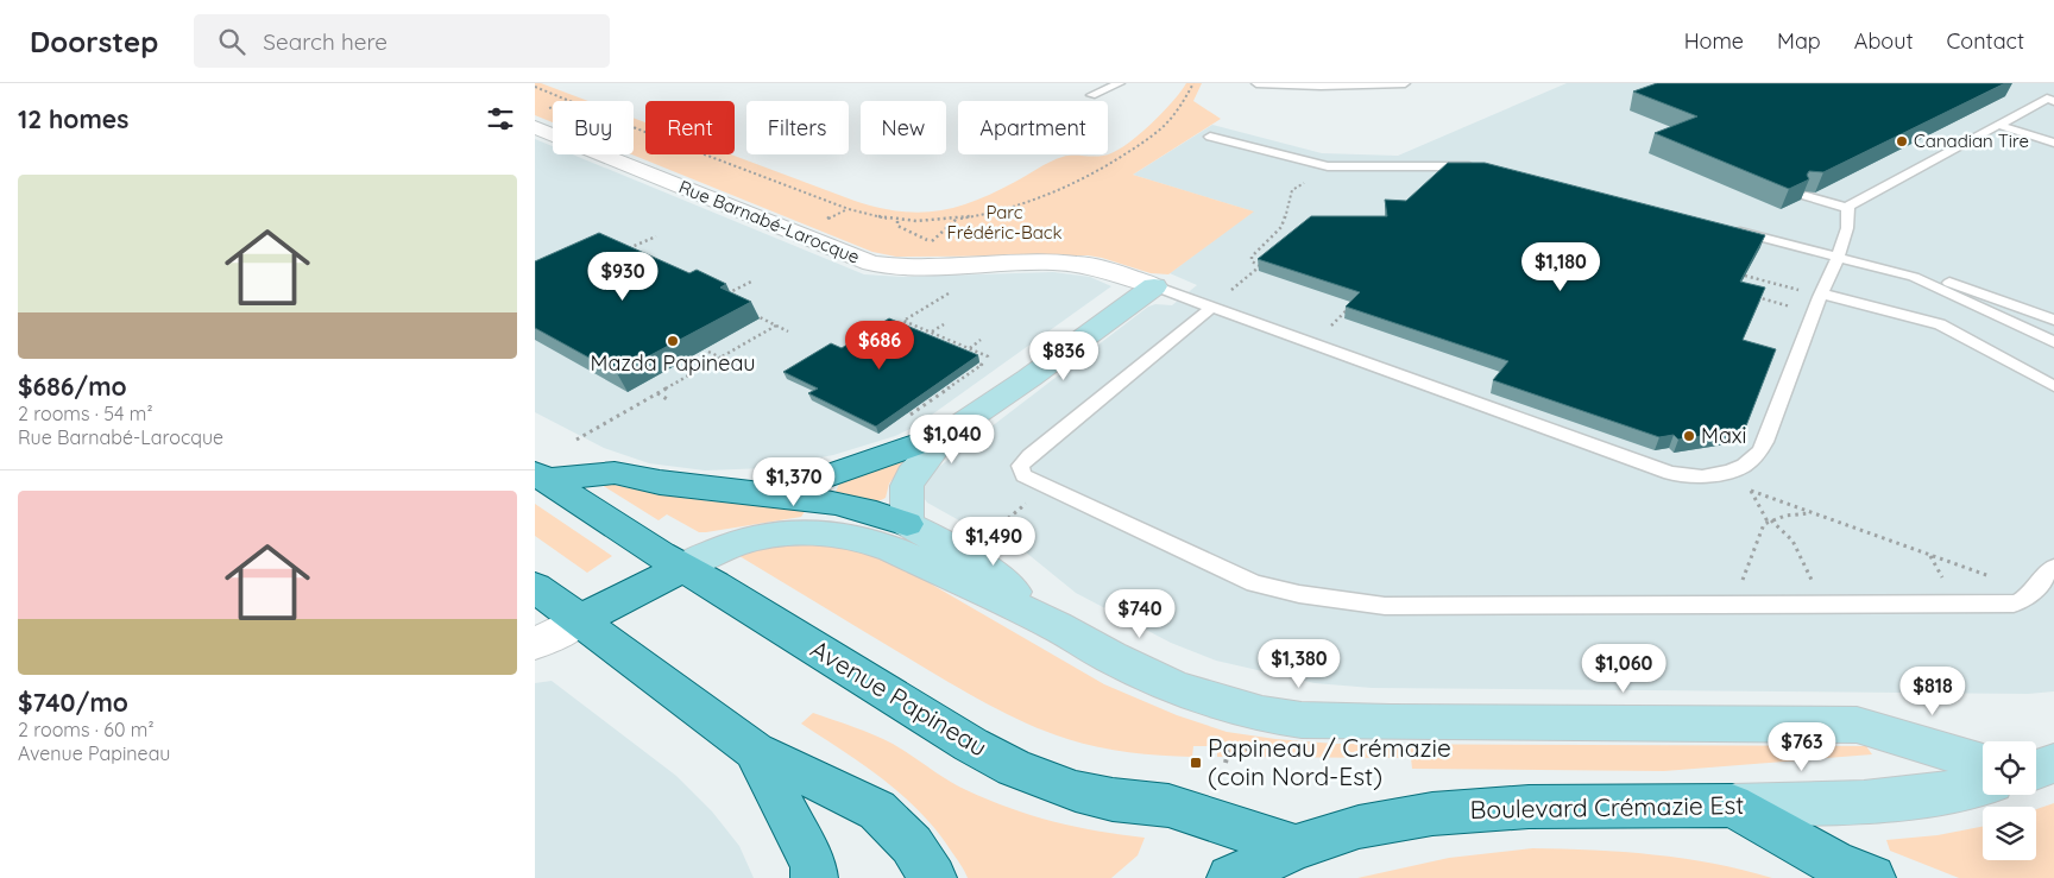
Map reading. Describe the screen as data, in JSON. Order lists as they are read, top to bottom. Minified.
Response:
{"streets":{"main road":["Avenue Papineau","Boulevard Crémazie Est"],"street":["Rue Barnabé-Larocque"]},"crossings":[["Avenue Papineau","Boulevard Crémazie Est"]],"parks":["Parc Frédéric-Back"],"places":{"other":["Canadian Tire","Mazda Papineau","Maxi"],"transit":["Papineau / Crémazie (coin Nord-Est)"]},"page":{"header":"Doorstep","search":"Search here","nav":["Home","Map","About","Contact"],"heading":"12 homes","chip":["Buy","Rent","Filters","New","Apartment"],"list":[{"name":"$686/mo","note":"2 rooms · 54 m² · Rue Barnabé-Larocque"},{"name":"$740/mo","note":"2 rooms · 60 m² · Avenue Papineau"}],"price":["$1,180","$930","$686","$836","$1,040","$1,370","$1,490","$740","$1,380","$1,060","$818","$763"]}}
